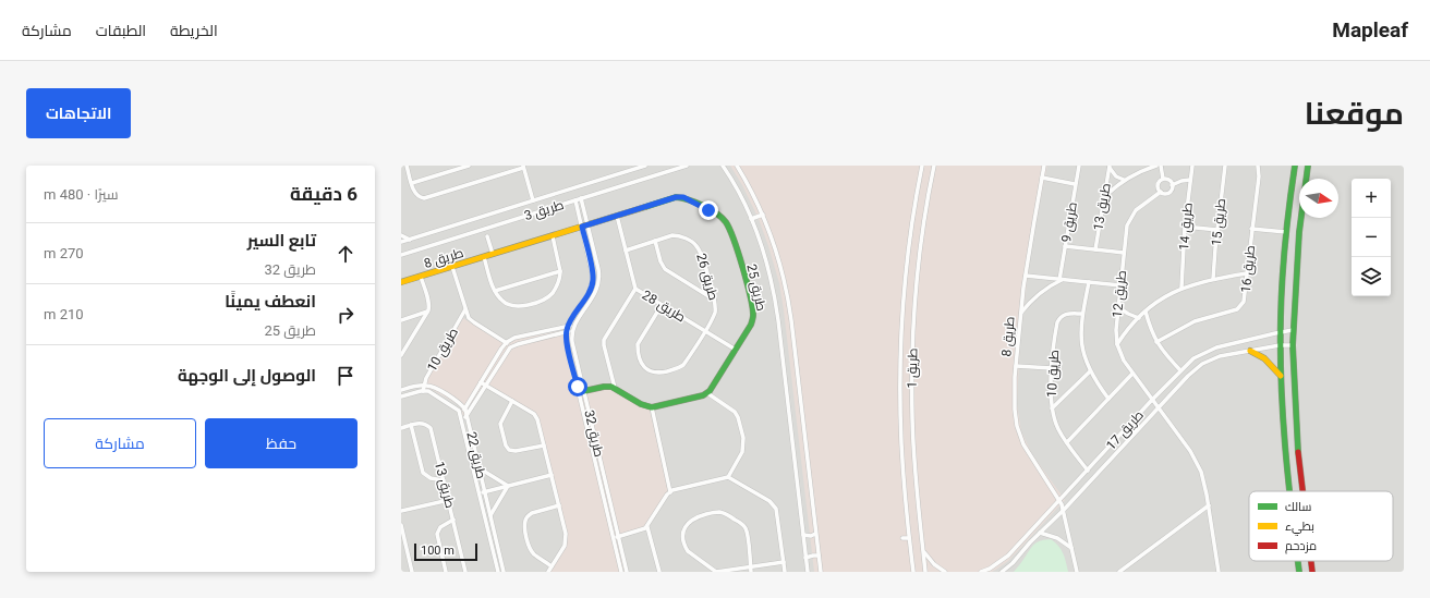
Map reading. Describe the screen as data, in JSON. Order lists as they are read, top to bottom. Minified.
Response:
{"streets":{"street":["طريق 13","طريق 3","طريق 9","طريق 15","طريق 14","طريق 8","طريق 16","طريق 26","طريق 25","طريق 12","طريق 28","طريق 10","طريق 1","طريق 17","طريق 32","طريق 22"]},"crossings":[["طريق 3","طريق 32"],["طريق 8","طريق 25"],["طريق 8","طريق 17"],["طريق 8","طريق 32"],["طريق 26","طريق 28"],["طريق 25","طريق 28"],["طريق 25","طريق 32"],["طريق 12","طريق 17"],["طريق 10","طريق 17"],["طريق 10","طريق 22"]],"legend":["سالك","بطيء","مزدحم"],"scale_bar":"100 m","north":"right","page":{"header":"Mapleaf","nav":["الخريطة","الطبقات","مشاركة"],"title":"موقعنا","buttons":["الاتجاهات",["حفظ","مشاركة"]],"heading":["6 دقيقة","سيرًا · 480 m"],"map_buttons":["+","−"],"list":[["تابع السير","طريق 32","270 m"],["انعطف يمينًا","طريق 25","210 m"],"الوصول إلى الوجهة"],"scale":"100 m"}}
